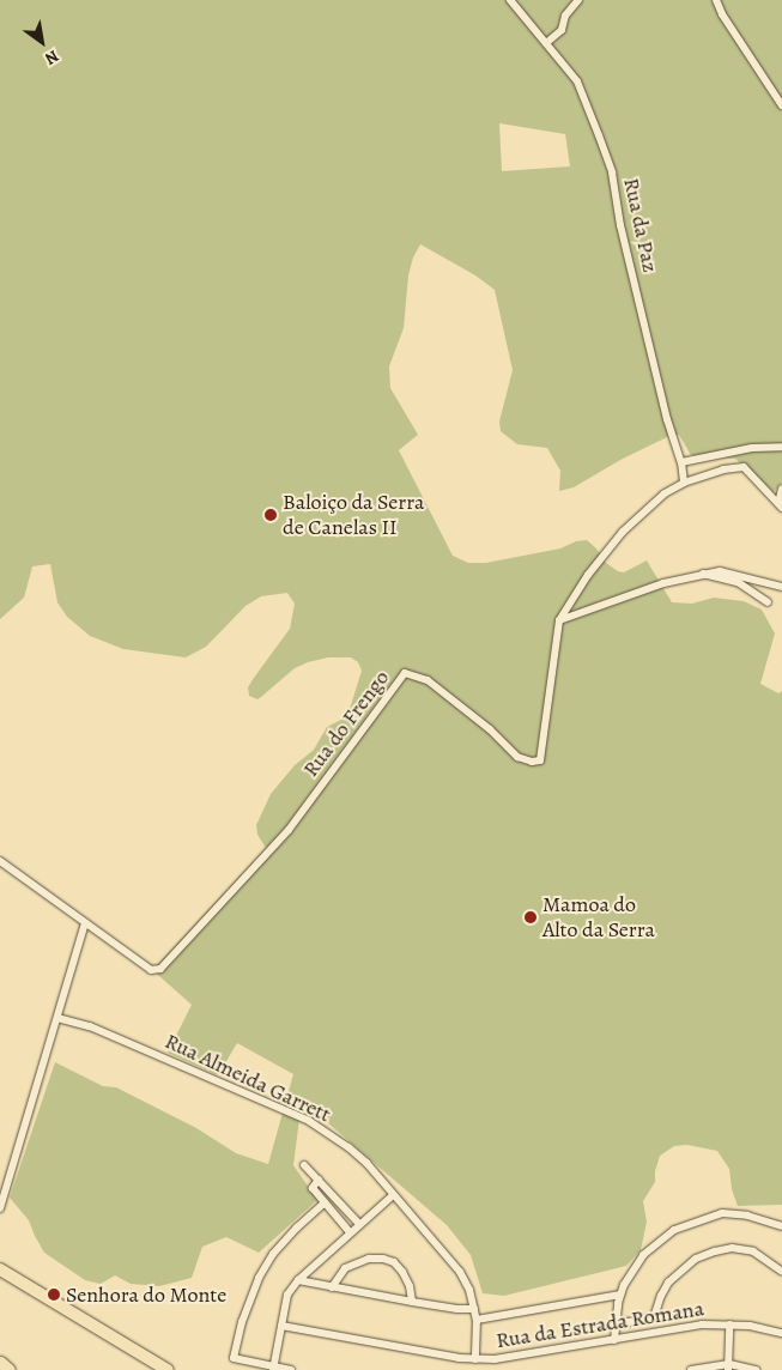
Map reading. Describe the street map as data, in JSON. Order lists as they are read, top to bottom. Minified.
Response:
{"streets":{"street":["Rua da Paz","Rua do Frengo","Rua Almeida Garrett","Rua da Estrada Romana"]},"crossings":[["Rua da Paz","Rua do Frengo"],["Rua Almeida Garrett","Rua da Estrada Romana"]],"places":["Baloiço da Serra de Canelas II","Mamoa do Alto da Serra","Senhora do Monte"],"north":"bottom right"}
